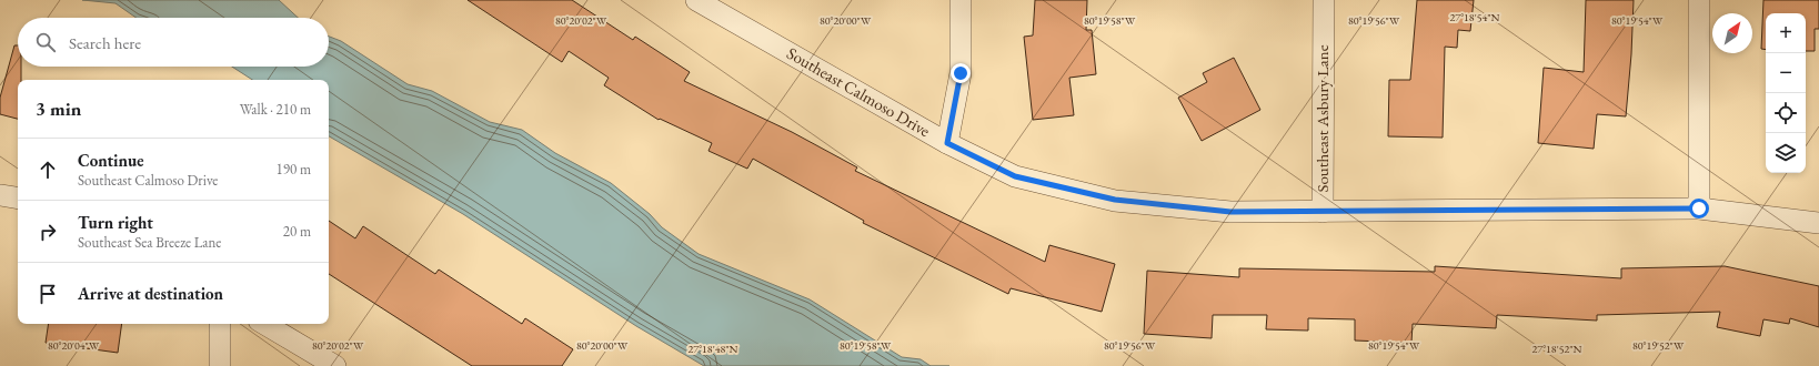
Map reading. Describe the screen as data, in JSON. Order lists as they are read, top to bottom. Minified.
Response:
{"streets":{"street":["Southeast Calmoso Drive","Southeast Asbury Lane"]},"crossings":[["Southeast Calmoso Drive","Southeast Asbury Lane"]],"north":"top right","page":{"map_buttons":["+","−"],"search":"Search here","heading":["3 min","Walk · 210 m"],"list":[["Continue","Southeast Calmoso Drive","190 m"],["Turn right","Southeast Sea Breeze Lane","20 m"],"Arrive at destination"]},"coordinates":["27°18'54\"N","80°20'02\"W","80°20'00\"W","80°19'58\"W","80°19'56\"W","80°19'54\"W","80°20'04\"W","80°19'52\"W","27°18'48\"N","27°18'52\"N"]}
